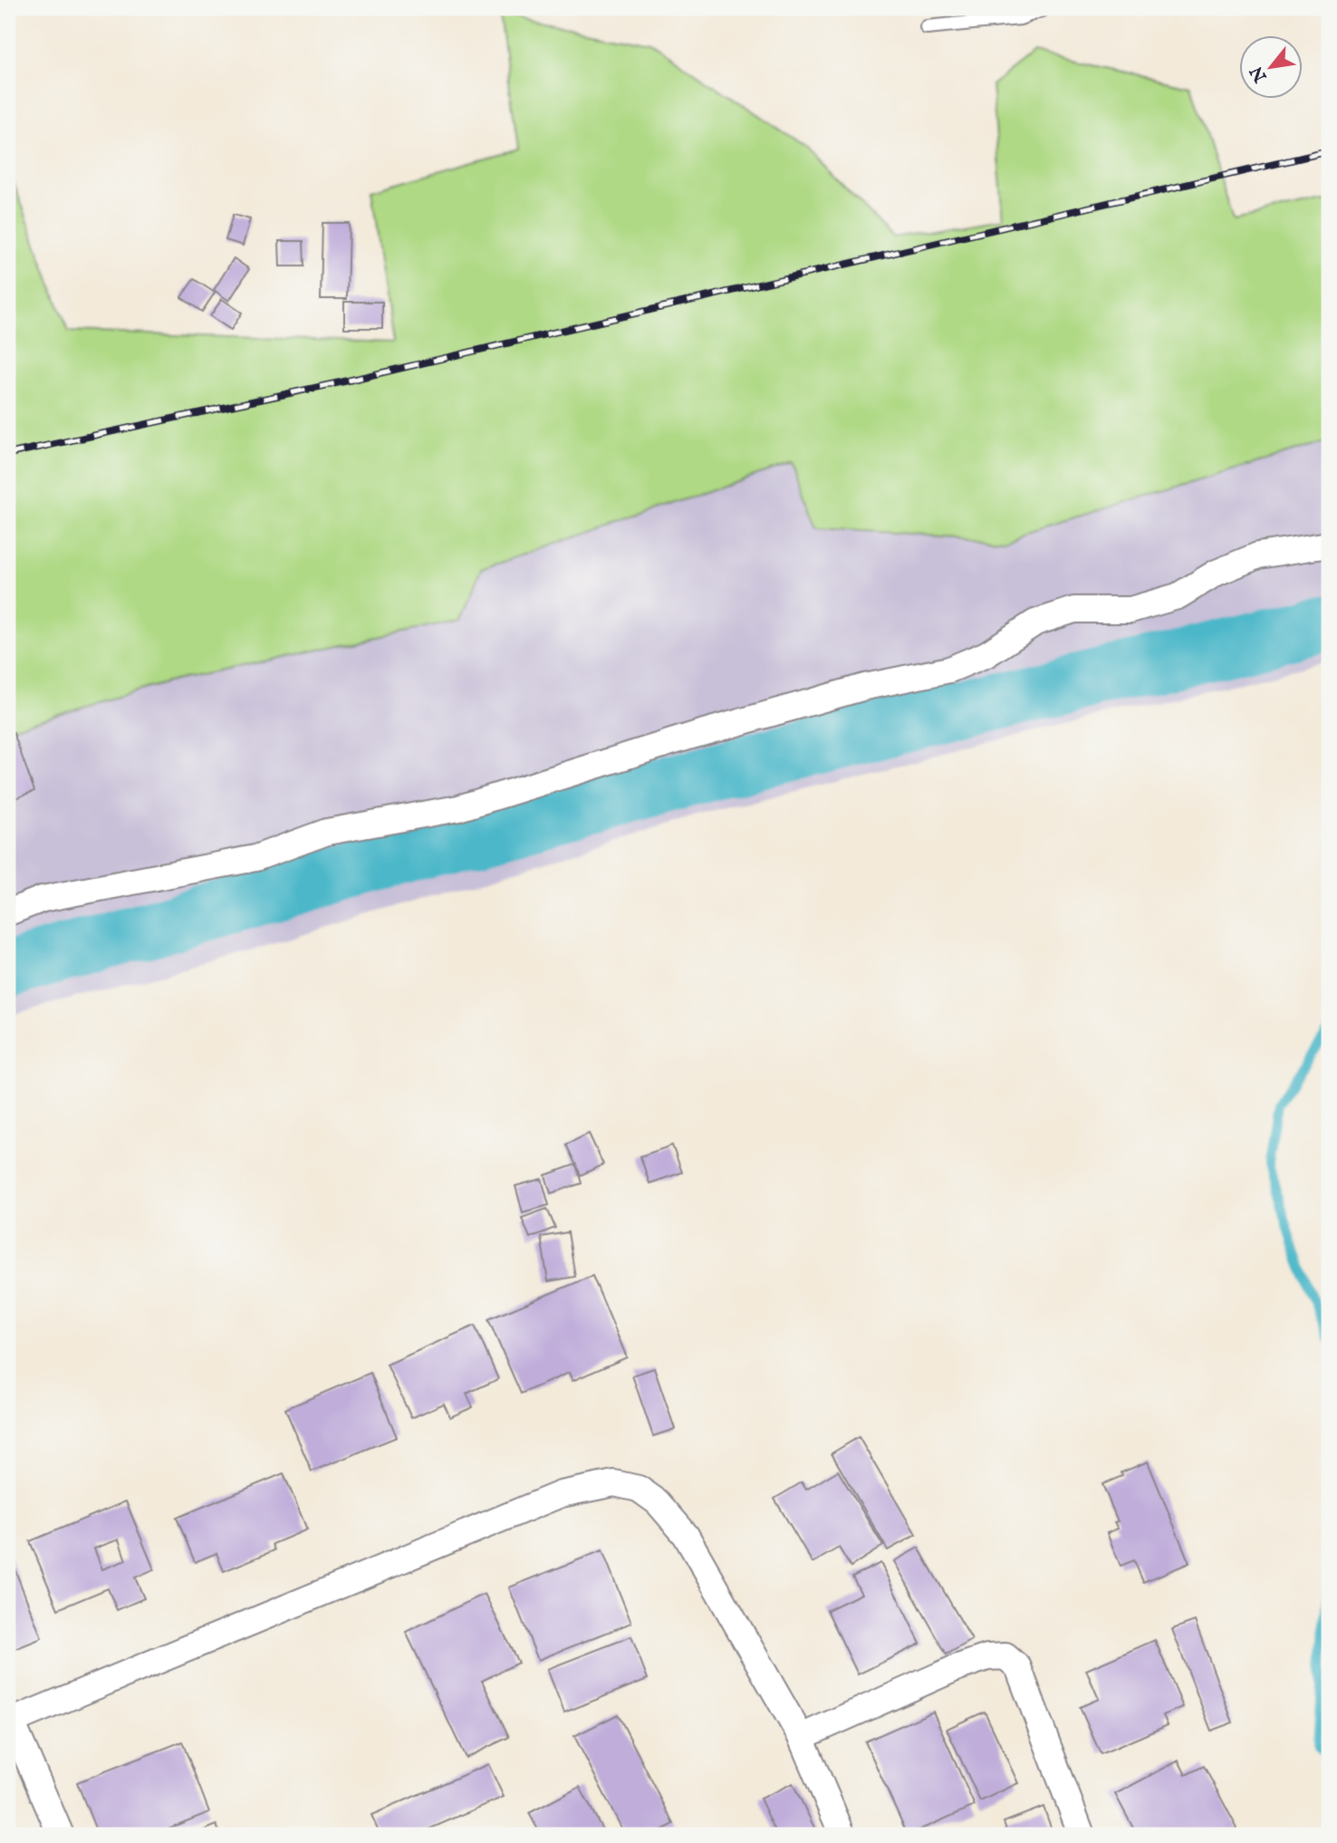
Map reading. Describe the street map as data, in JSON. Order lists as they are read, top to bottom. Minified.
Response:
{"north":"bottom left"}
